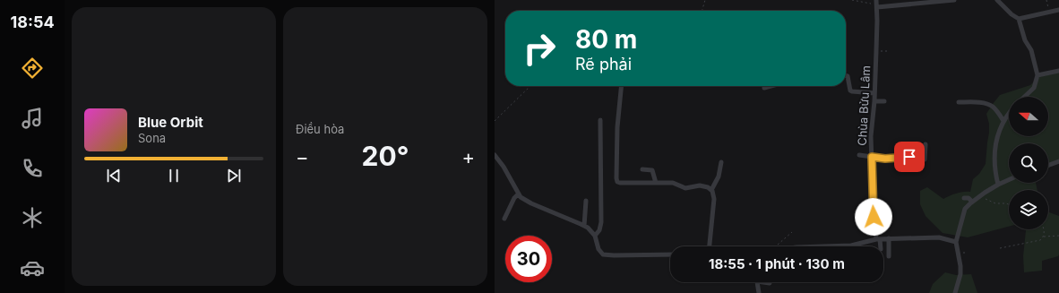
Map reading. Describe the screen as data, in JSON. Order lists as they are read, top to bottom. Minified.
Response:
{"streets":{"street":["Chùa Bửu Lâm"]},"north":"left","page":{"tabs":"18:54","tile":"Điều hòa","turn":["80 m","Rẽ phải"],"song":["Blue Orbit","Sona"],"heat":["−","20°","+"],"limit":"30","trip":"18:55 · 1 phút · 130 m"}}
